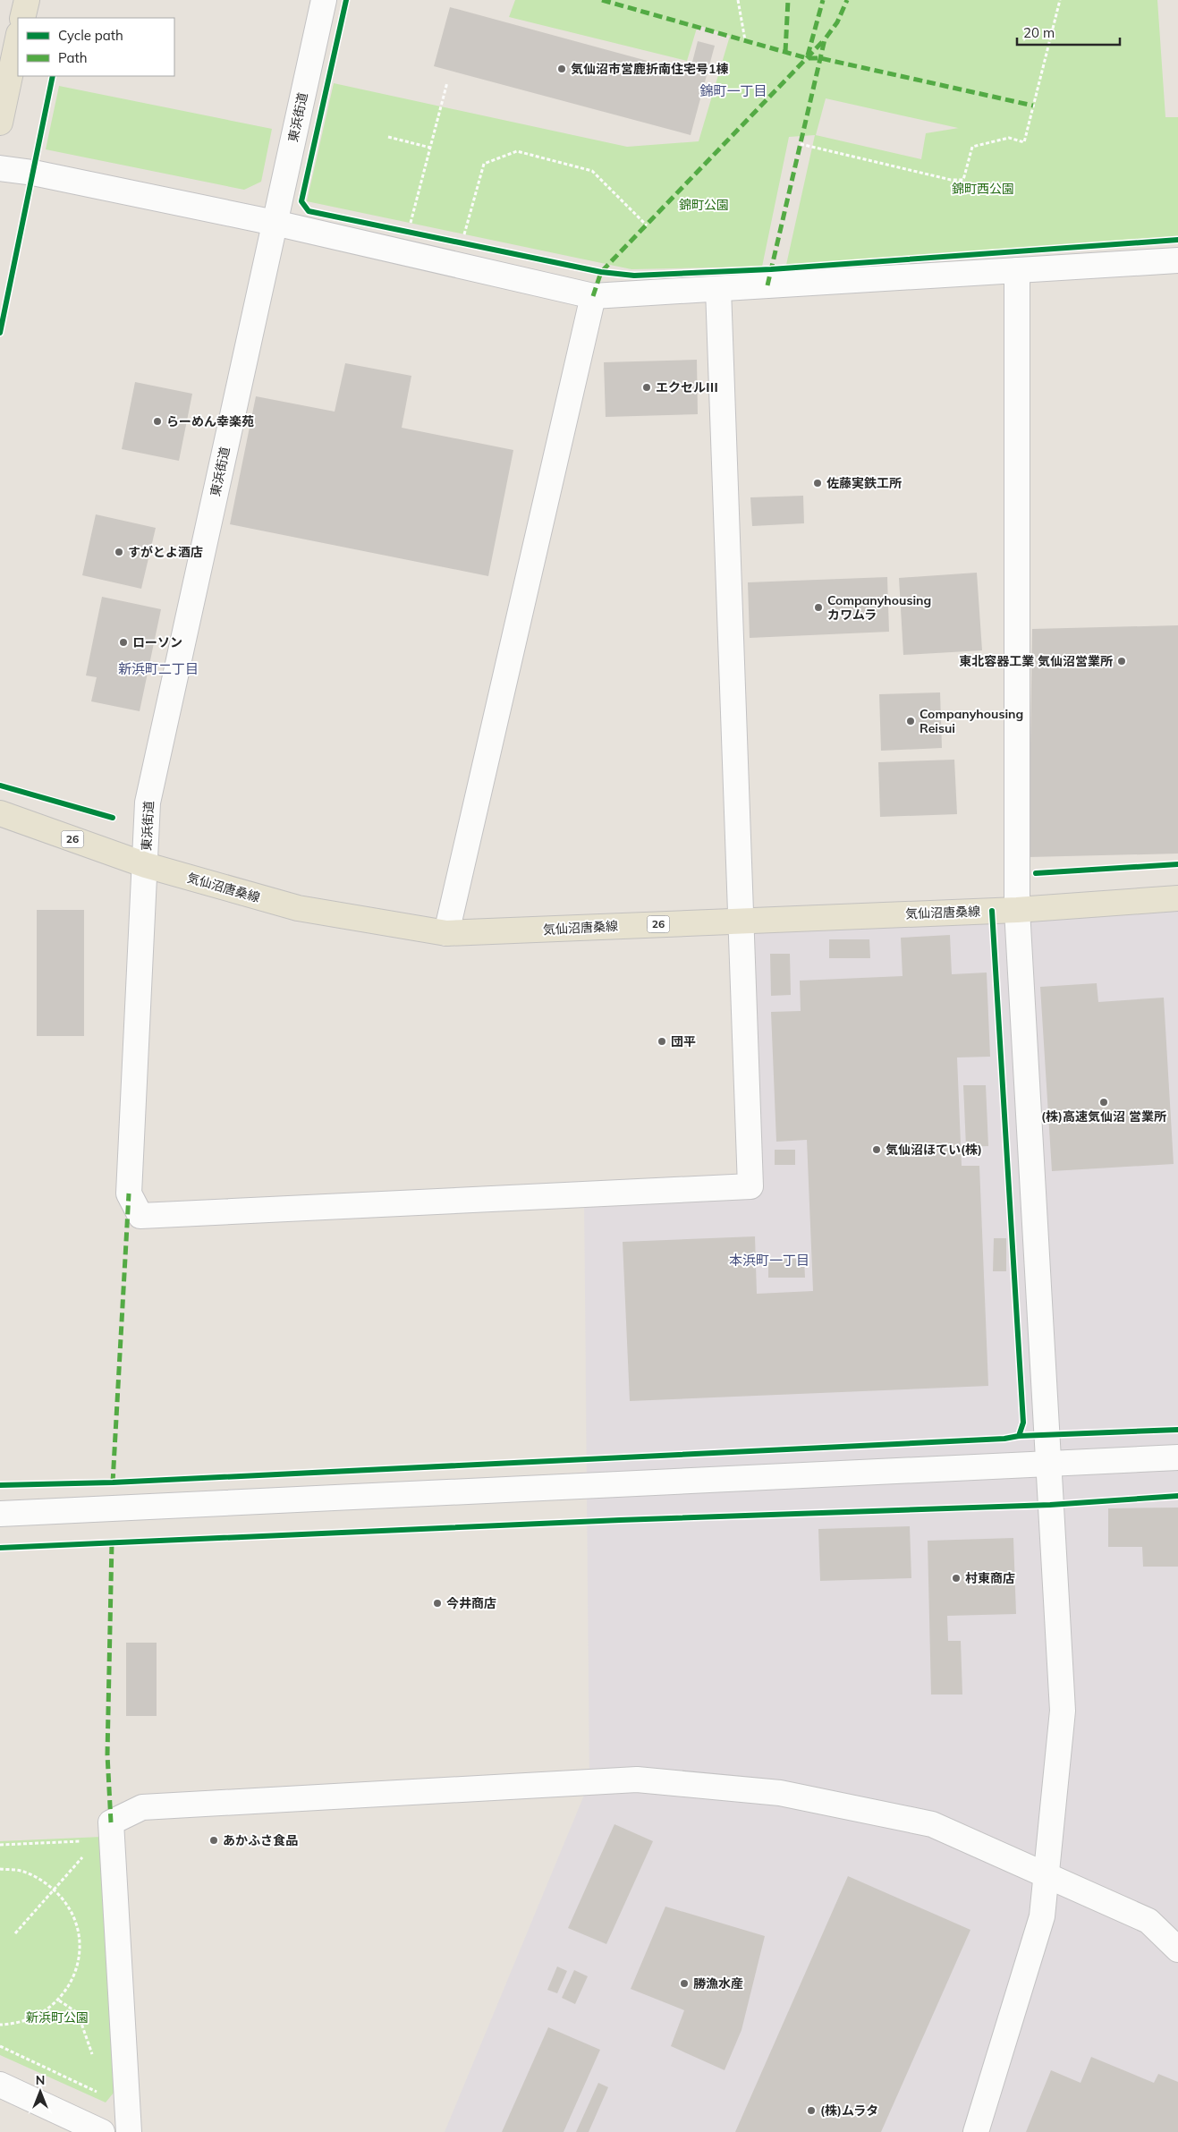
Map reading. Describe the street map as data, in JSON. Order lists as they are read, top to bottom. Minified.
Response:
{"streets":{"main road":["26","気仙沼唐桑線"],"street":["東浜街道"]},"crossings":[["東浜街道","気仙沼唐桑線"]],"districts":["錦町一丁目","新浜町二丁目","本浜町一丁目"],"parks":["錦町西公園","錦町公園","新浜町公園"],"places":["気仙沼市営鹿折南住宅号1棟","エクセルⅢ","らーめん幸楽苑","佐藤実鉄工所","すがとよ酒店","Companyhousing カワムラ","ローソン","東北容器工業 気仙沼営業所","Companyhousing Reisui","団平","(株)高速気仙沼 営業所","気仙沼ほてい(株)","村東商店","今井商店","あかふさ食品","勝漁水産","(株)ムラタ"],"legend":["Cycle path","Path"],"scale_bar":"20 m","north":"top"}
